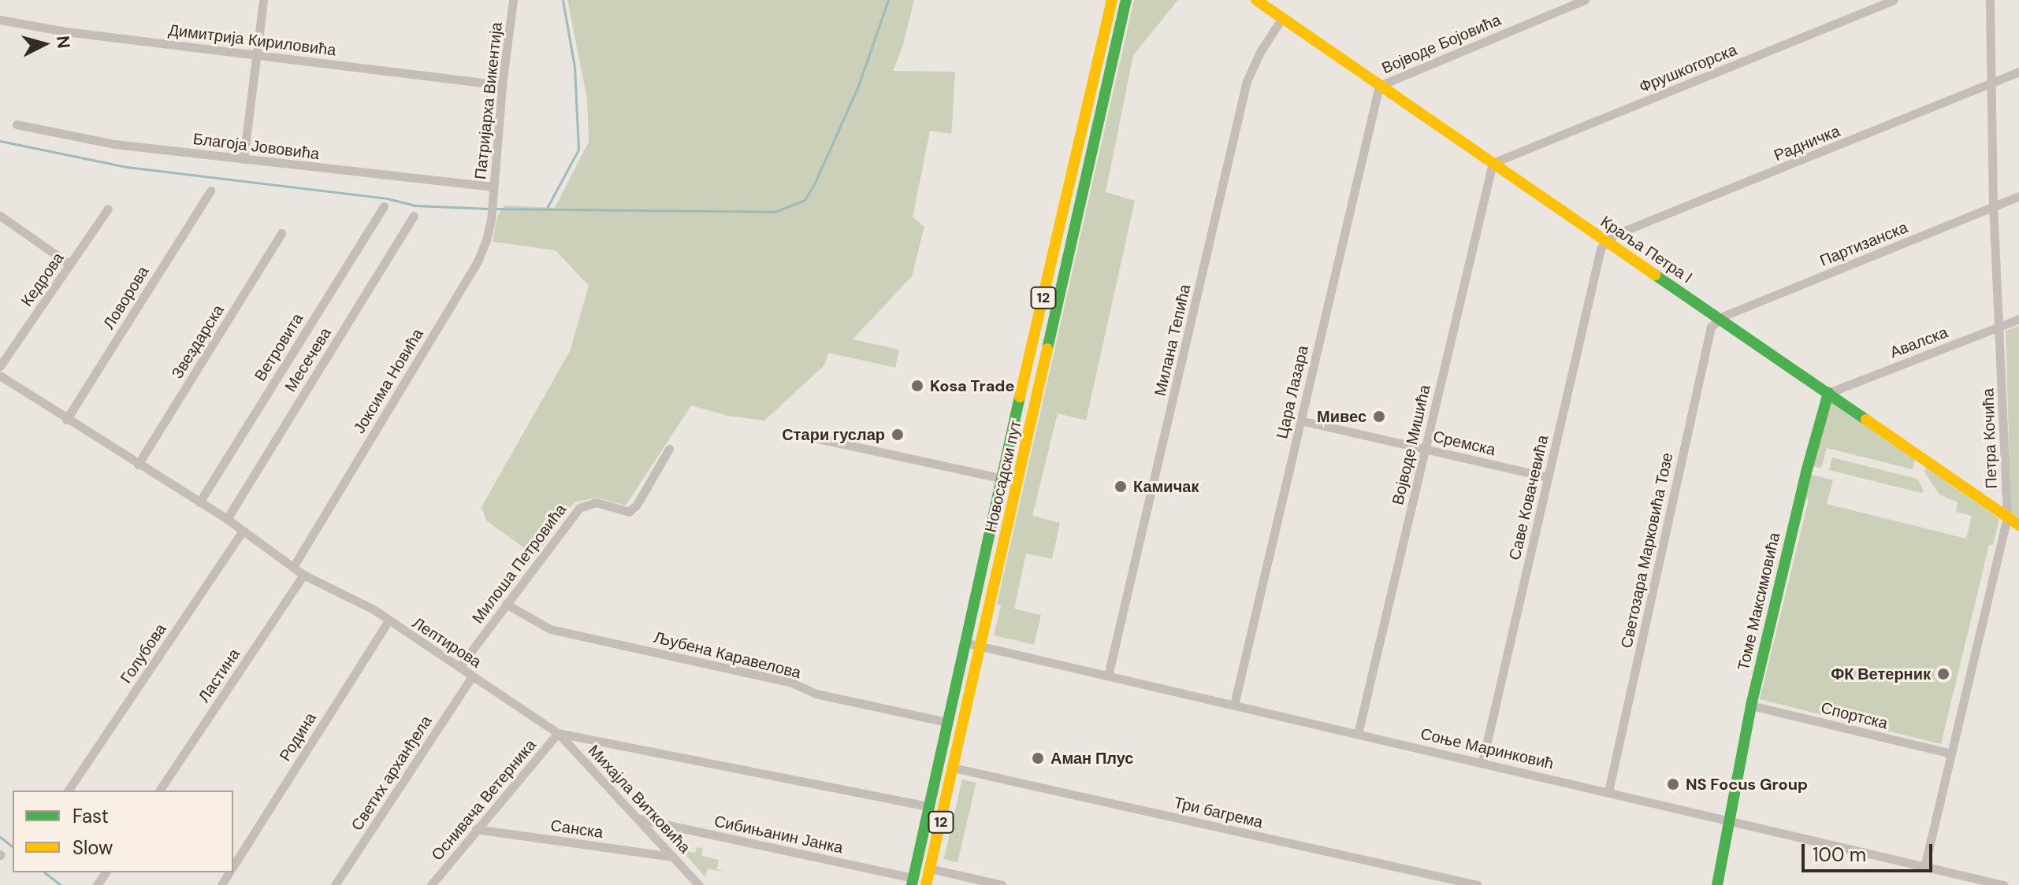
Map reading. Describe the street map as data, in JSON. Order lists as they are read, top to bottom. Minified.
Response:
{"streets":{"main road":["Краља Петра I","12","Новосадски пут","Томе Максимовића"],"street":["Димитрија Кириловића","Војводе Бојовића","Фрушкогорска","Патријарха Викентија","Радничка","Благоја Јововића","Партизанска","Кедрова","Ловорова","Милана Тепића","Звездарска","Авалска","Ветровита","Месечева","Јоксима Новића","Цара Лазара","Петра Кочића","Сремска","Војводе Мишића","Саве Ковачевића","Светозара Марковића Тозе","Милоша Петровића","Лептирова","Голубова","Љубена Каравелова","Ластина","Спортска","Родина","Соње Маринковић","Светих арханђела","Михајла Витковића","Оснивача Ветерника","Три багрема","Санска","Сибињанин Јанка"]},"crossings":[["Димитрија Кириловића","Патријарха Викентија"],["Војводе Бојовића","Краља Петра I"],["Војводе Бојовића","Цара Лазара"],["Фрушкогорска","Краља Петра I"],["Фрушкогорска","Војводе Мишића"],["Патријарха Викентија","Благоја Јововића"],["Патријарха Викентија","Јоксима Новића"],["Радничка","Краља Петра I"],["Радничка","Петра Кочића"],["Радничка","Саве Ковачевића"],["Партизанска","Краља Петра I"],["Партизанска","Петра Кочића"],["Партизанска","Светозара Марковића Тозе"],["Краља Петра I","Милана Тепића"],["Краља Петра I","Авалска"],["Краља Петра I","Цара Лазара"],["Краља Петра I","Петра Кочића"],["Краља Петра I","Војводе Мишића"],["Краља Петра I","Саве Ковачевића"],["Краља Петра I","Светозара Марковића Тозе"],["Краља Петра I","Томе Максимовића"],["Ловорова","Лептирова"],["Милана Тепића","Соње Маринковић"],["Звездарска","Лептирова"],["Авалска","Петра Кочића"],["Авалска","Томе Максимовића"],["Ветровита","Лептирова"],["Месечева","Лептирова"],["Јоксима Новића","Лептирова"],["Цара Лазара","Сремска"],["Цара Лазара","Соње Маринковић"],["Петра Кочића","Спортска"],["Петра Кочића","Соње Маринковић"],["Сремска","Војводе Мишића"],["Сремска","Саве Ковачевића"],["Војводе Мишића","Соње Маринковић"],["Новосадски пут","Лептирова"],["Новосадски пут","Љубена Каравелова"],["Новосадски пут","Соње Маринковић"],["Новосадски пут","Три багрема"],["Новосадски пут","Сибињанин Јанка"],["Саве Ковачевића","Соње Маринковић"],["Светозара Марковића Тозе","Соње Маринковић"],["Милоша Петровића","Лептирова"],["Милоша Петровића","Љубена Каравелова"],["Томе Максимовића","Спортска"],["Томе Максимовића","Соње Маринковић"],["Лептирова","Голубова"],["Лептирова","Ластина"],["Лептирова","Родина"],["Лептирова","Светих арханђела"],["Лептирова","Михајла Витковића"],["Лептирова","Оснивача Ветерника"],["Михајла Витковића","Оснивача Ветерника"],["Михајла Витковића","Санска"],["Михајла Витковића","Сибињанин Јанка"],["Оснивача Ветерника","Санска"]],"places":["Kosa Trade","Мивес","Стари гуслар","Камичак","ФК Ветерник","Аман Плус","NS Focus Group"],"legend":["Fast","Slow"],"scale_bar":"100 m","north":"right"}
